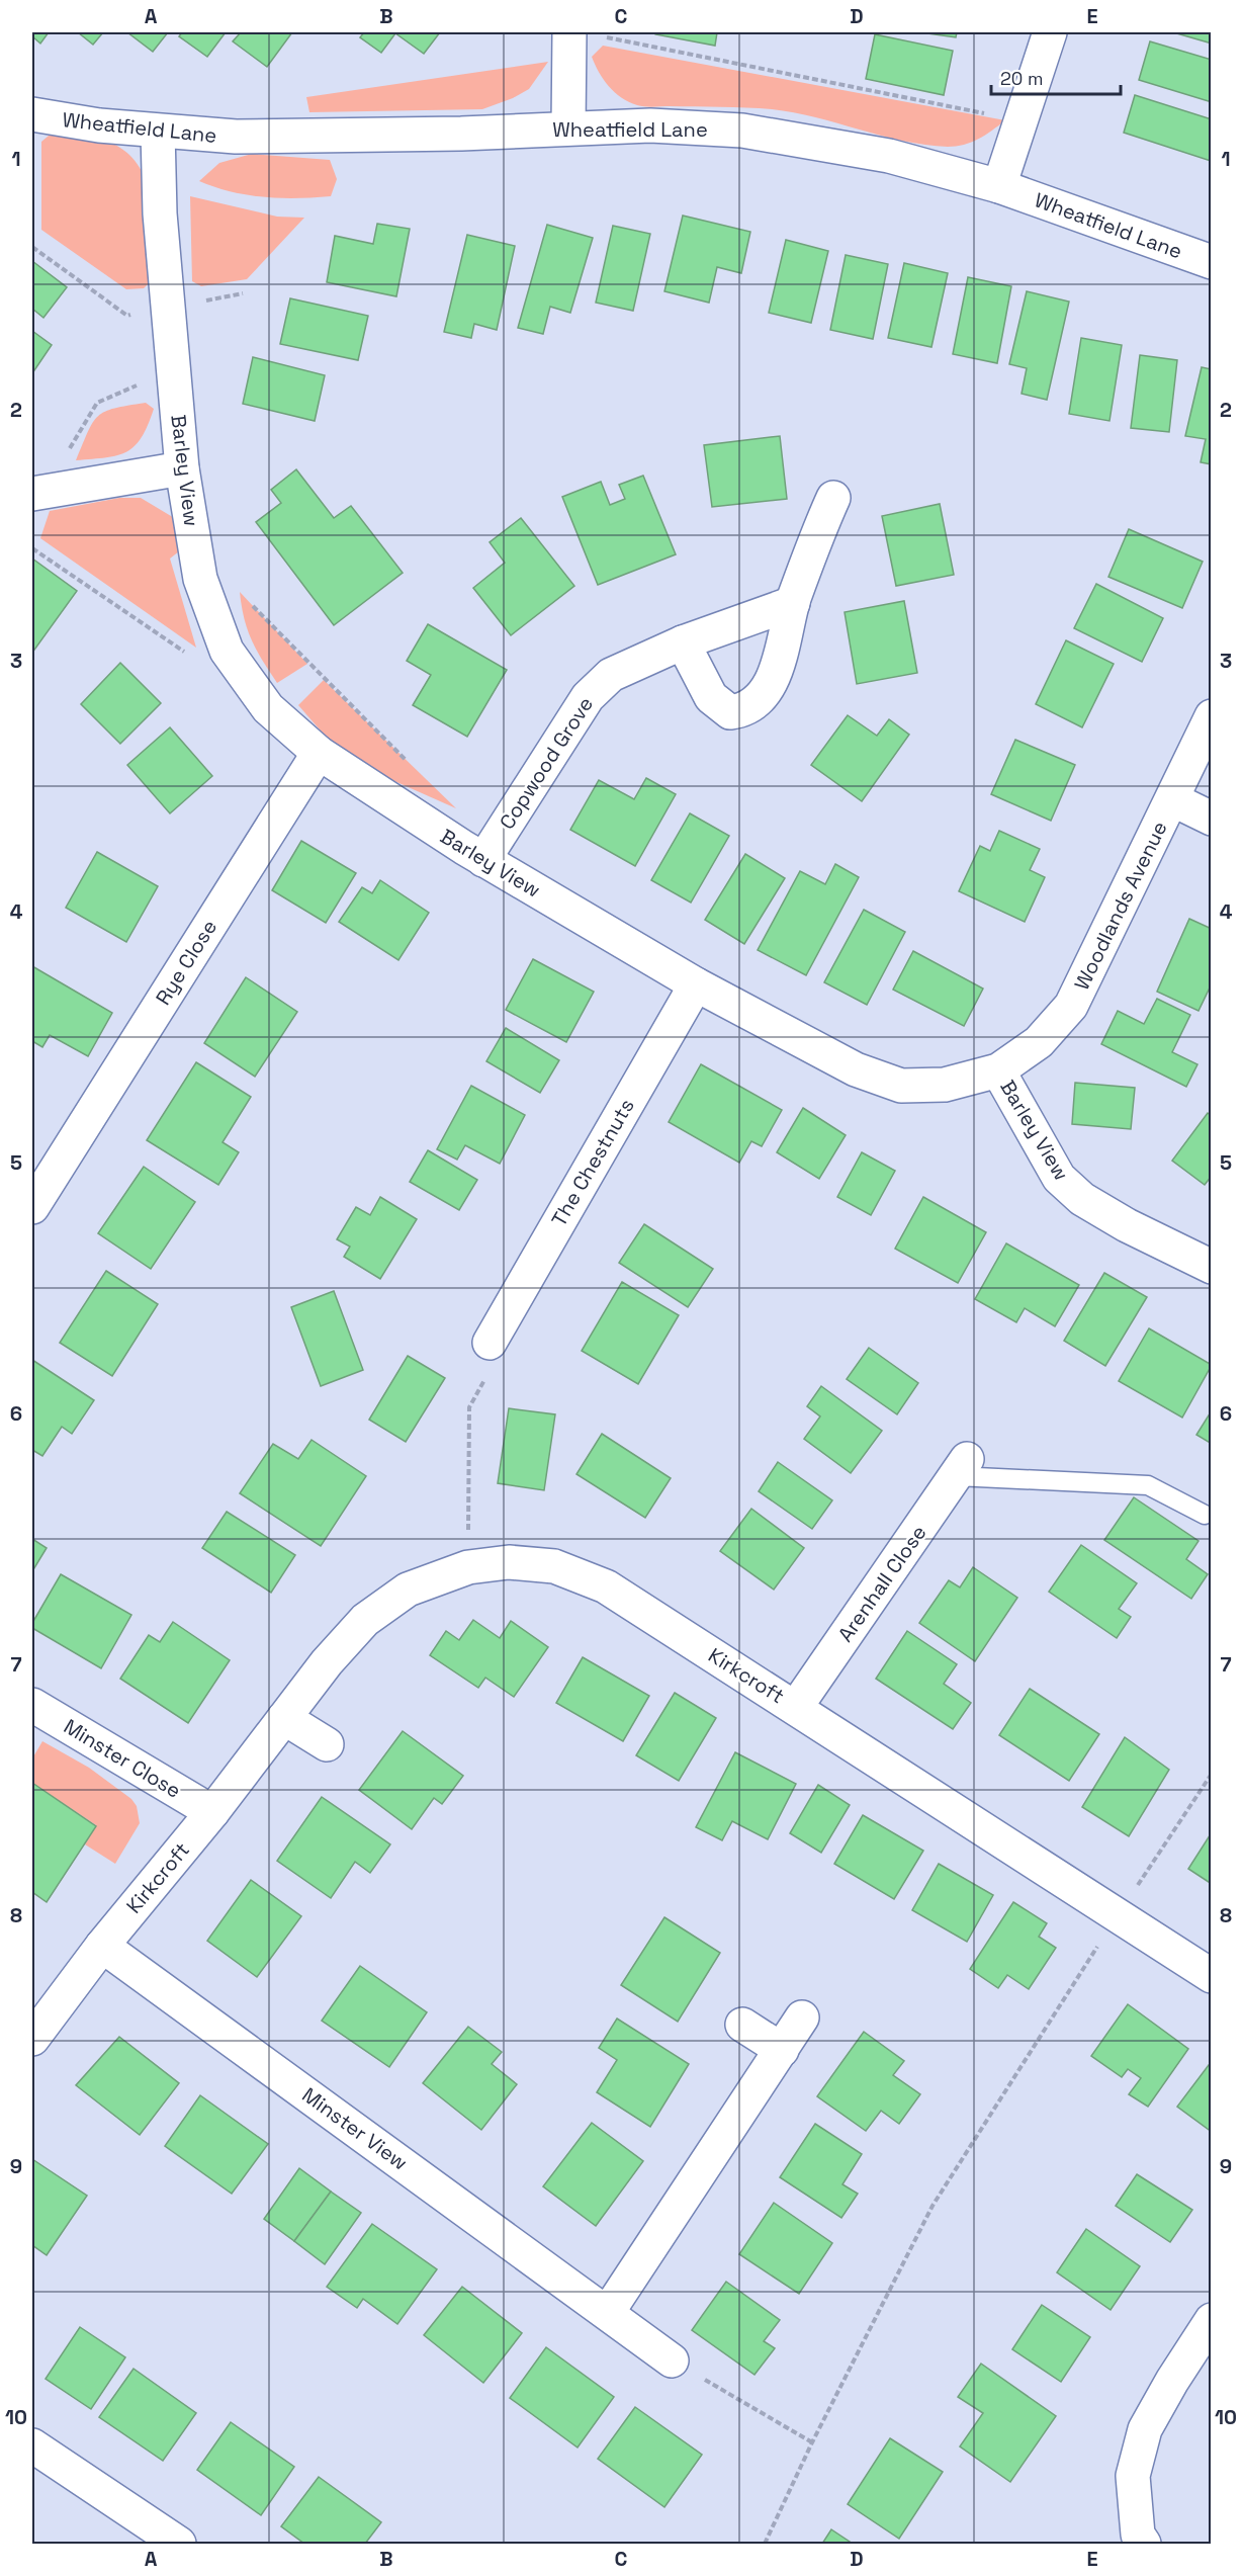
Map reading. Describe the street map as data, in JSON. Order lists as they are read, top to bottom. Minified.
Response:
{"streets":{"street":["Wheatfield Lane","Barley View","Copwood Grove","Woodlands Avenue","Rye Close","The Chestnuts","Arenhall Close","Kirkcroft","Minster Close","Minster View"]},"crossings":[["Wheatfield Lane","Barley View"],["Barley View","Copwood Grove"],["Barley View","Woodlands Avenue"],["Barley View","Rye Close"],["Barley View","The Chestnuts"],["Arenhall Close","Kirkcroft"],["Kirkcroft","Minster Close"],["Kirkcroft","Minster View"]],"scale_bar":"20 m","grid":{"columns":["A","B","C","D","E"],"rows":["1","2","3","4","5","6","7","8","9","10"]}}
